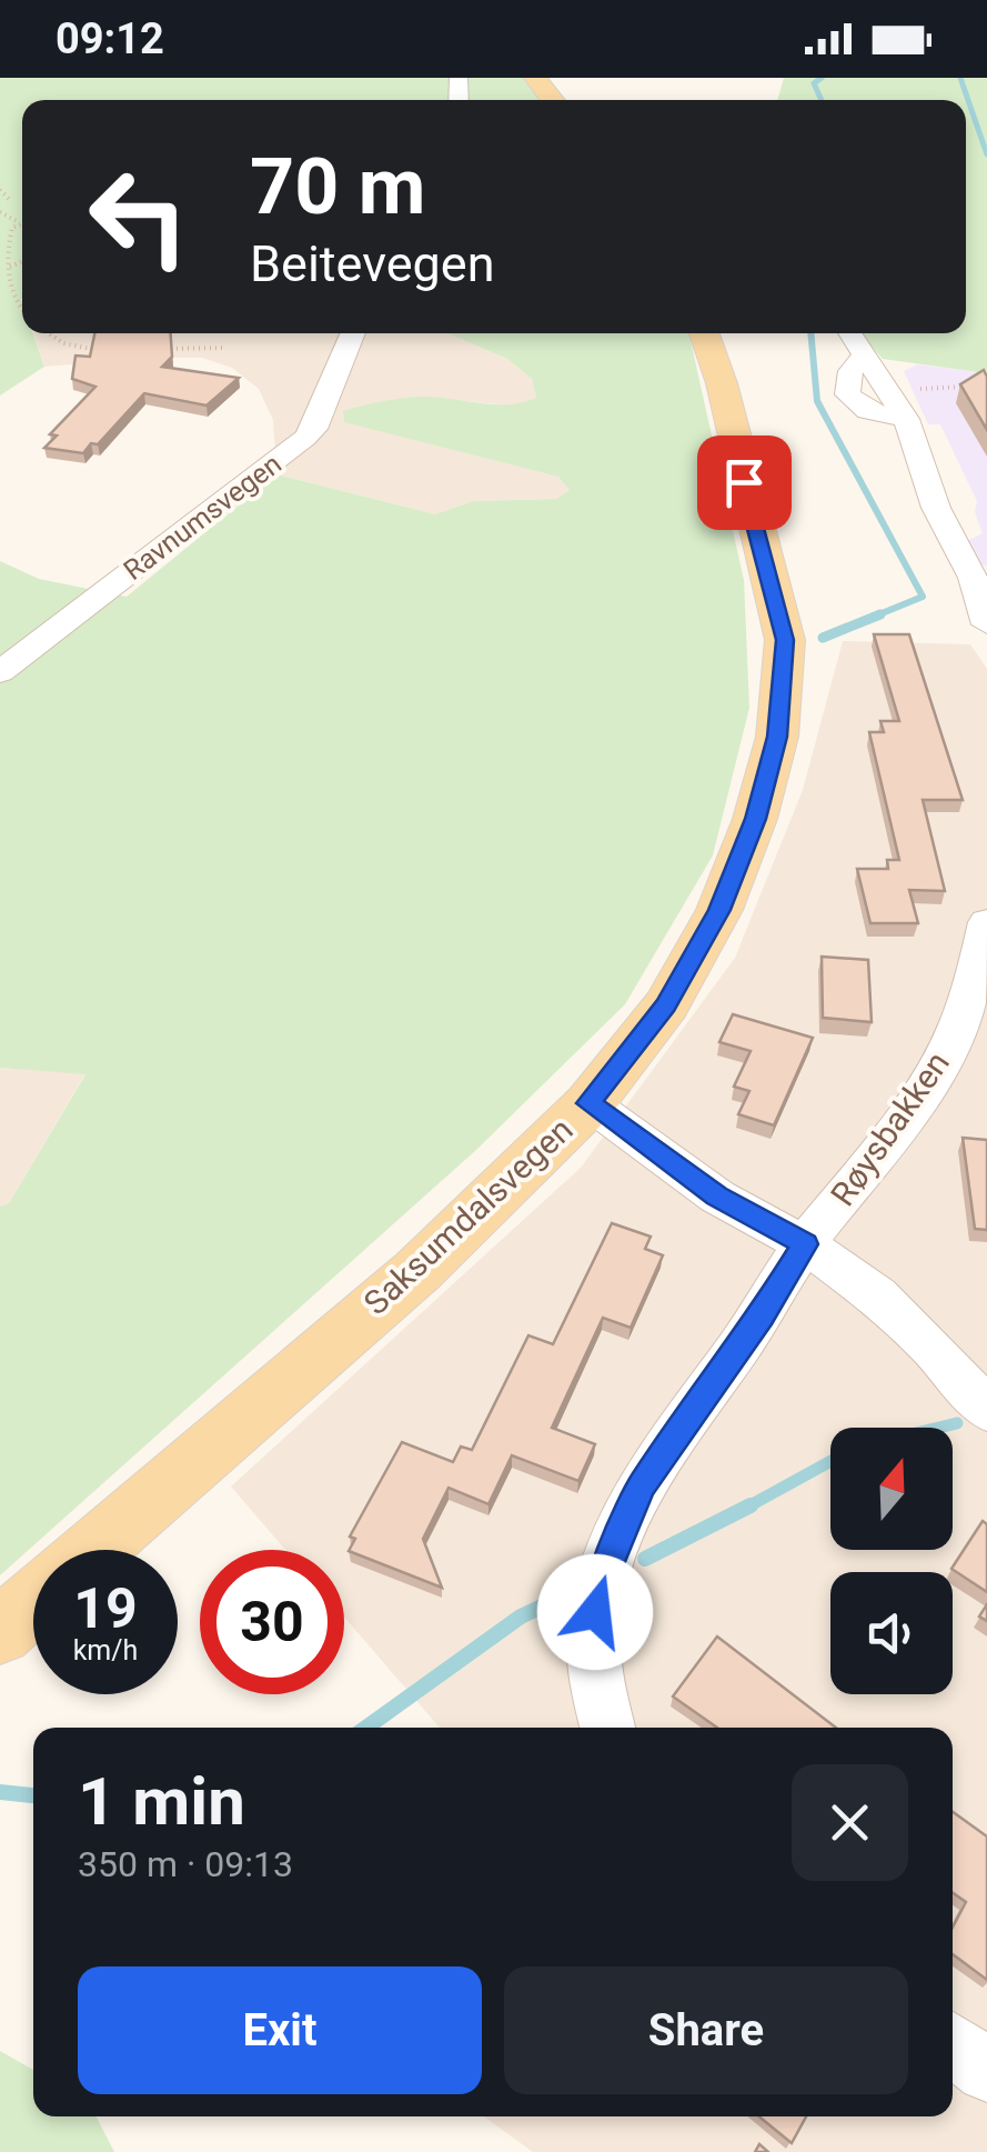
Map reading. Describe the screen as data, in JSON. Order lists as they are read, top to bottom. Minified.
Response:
{"streets":{"main road":["Saksumdalsvegen"],"street":["Ravnumsvegen","Røysbakken"]},"north":"top","page":{"status":"09:12","turn":["70 m","Beitevegen"],"speed":"19 km/h","limit":"30","heading":["1 min","350 m · 09:13"],"buttons":["Exit","Share"]}}
